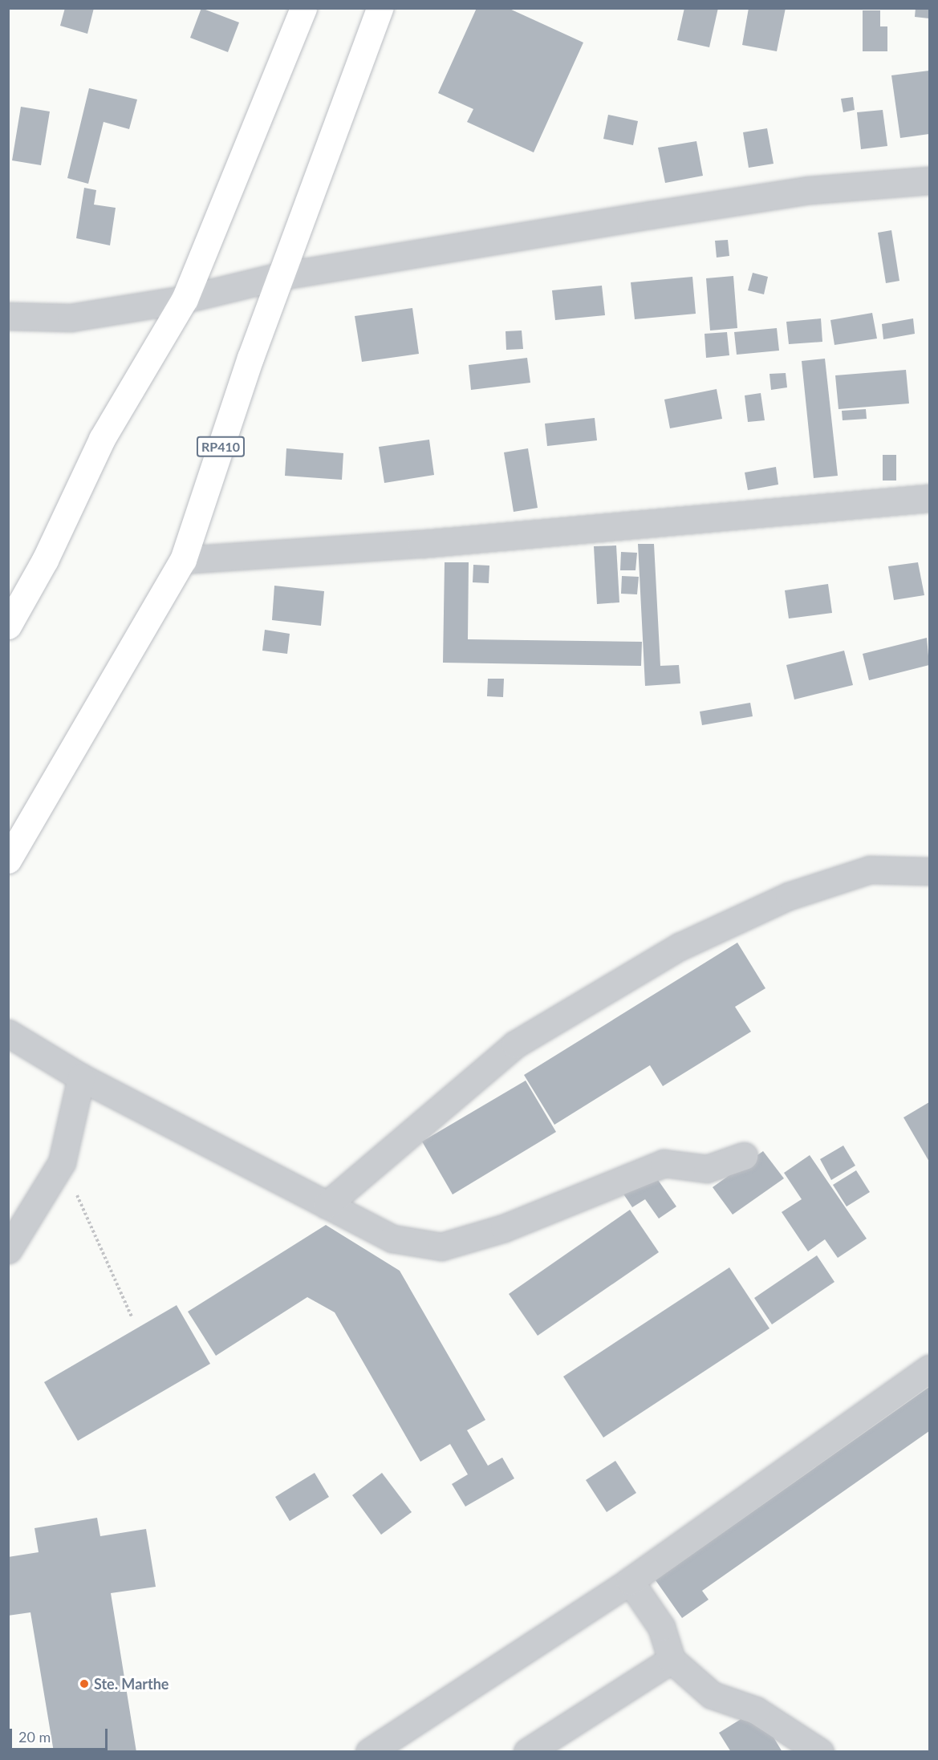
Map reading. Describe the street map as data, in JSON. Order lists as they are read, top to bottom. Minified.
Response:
{"streets":{"main road":["RP410"]},"places":["Ste. Marthe"],"scale_bar":"20 m"}
